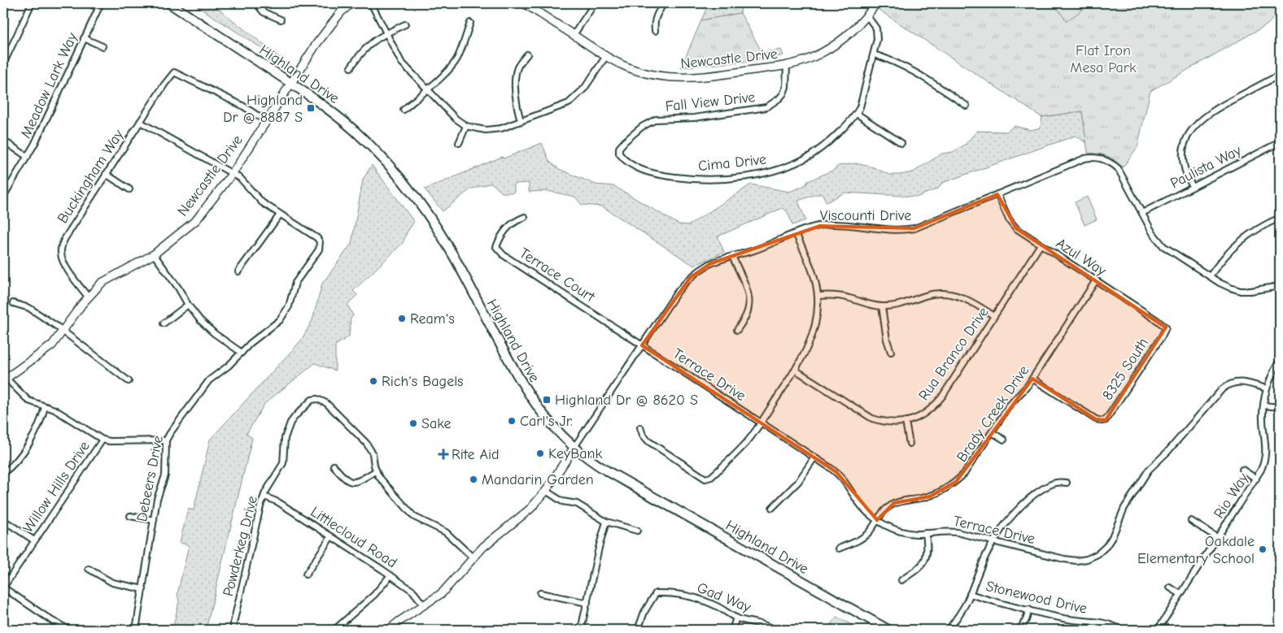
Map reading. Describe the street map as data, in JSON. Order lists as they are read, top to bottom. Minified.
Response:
{"streets":{"main road":["Highland Drive"],"street":["Newcastle Drive","Meadow Lark Way","Fall View Drive","Cima Drive","Paulista Way","Buckingham Way","Viscounti Drive","Azul Way","Terrace Court","Rua Branco Drive","8325 South","Terrace Drive","Brady Creek Drive","Debeers Drive","Willow Hills Drive","Rio Way","Littlecloud Road","Powderkeg Drive","Gad Way","Stonewood Drive"]},"crossings":[["Newcastle Drive","Highland Drive"],["Newcastle Drive","Fall View Drive"],["Newcastle Drive","Cima Drive"],["Newcastle Drive","Buckingham Way"],["Highland Drive","Viscounti Drive"],["Fall View Drive","Cima Drive"],["Paulista Way","Viscounti Drive"],["Viscounti Drive","Azul Way"],["Viscounti Drive","Terrace Court"],["Viscounti Drive","Terrace Drive"],["Azul Way","Rua Branco Drive"],["Azul Way","8325 South"],["Azul Way","Brady Creek Drive"],["Terrace Court","Terrace Drive"],["8325 South","Brady Creek Drive"],["Terrace Drive","Brady Creek Drive"],["Terrace Drive","Rio Way"],["Littlecloud Road","Powderkeg Drive"]],"parks":["Flat Iron Mesa Park"],"places":{"transit":["Highland Dr @ 8887 S","Highland Dr @ 8620 S"],"other":["Ream's","Rich's Bagels","Carl's Jr.","Sake","KeyBank","Mandarin Garden","Oakdale Elementary School"],"health":["Rite Aid"]}}
